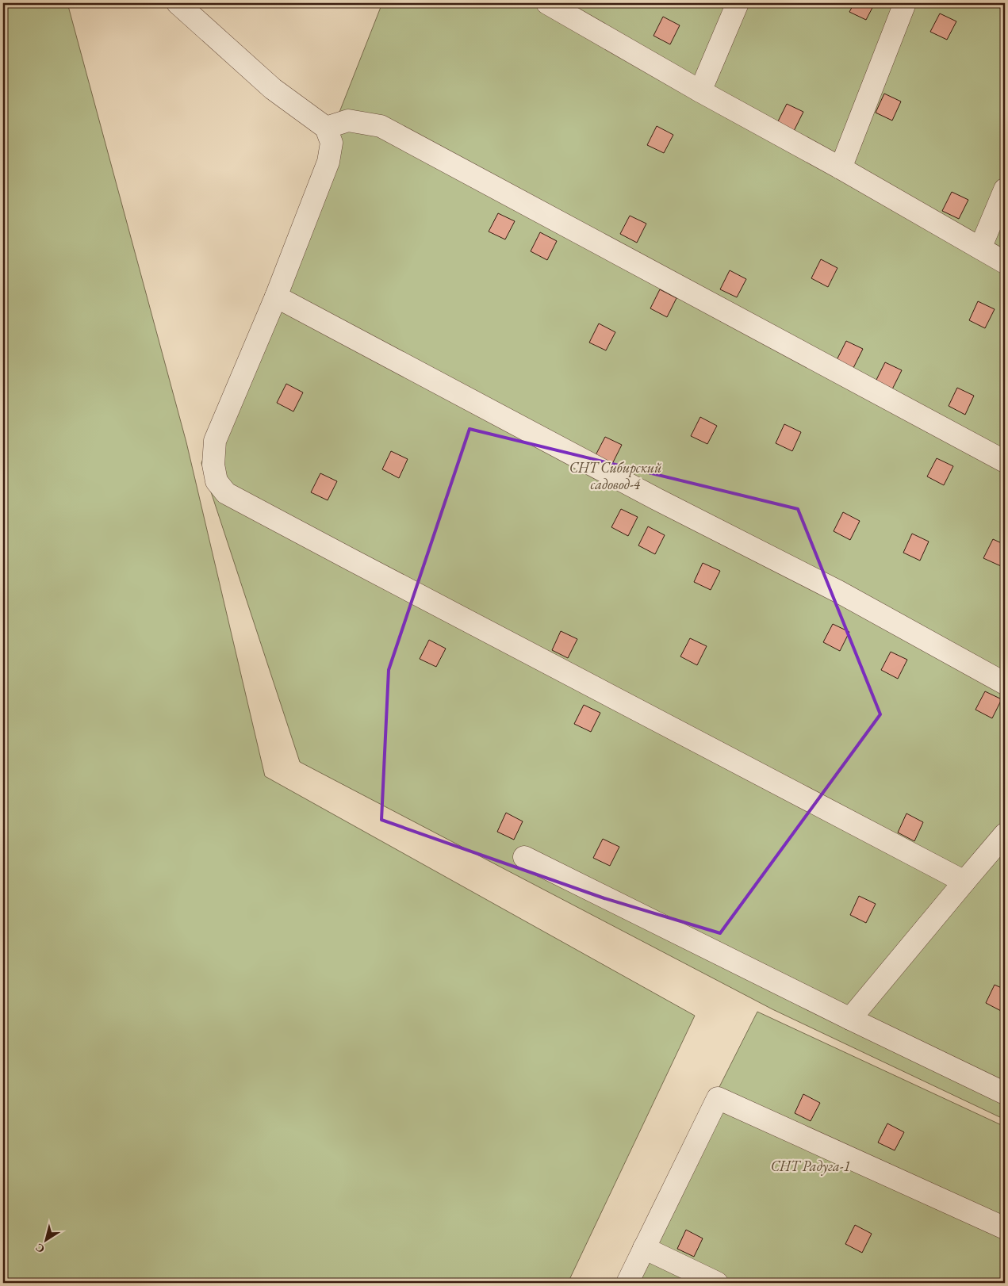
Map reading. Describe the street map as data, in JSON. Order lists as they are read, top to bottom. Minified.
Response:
{"parks":["СНТ Сибирский садовод-4","СНТ Радуга-1"],"north":"bottom left"}
